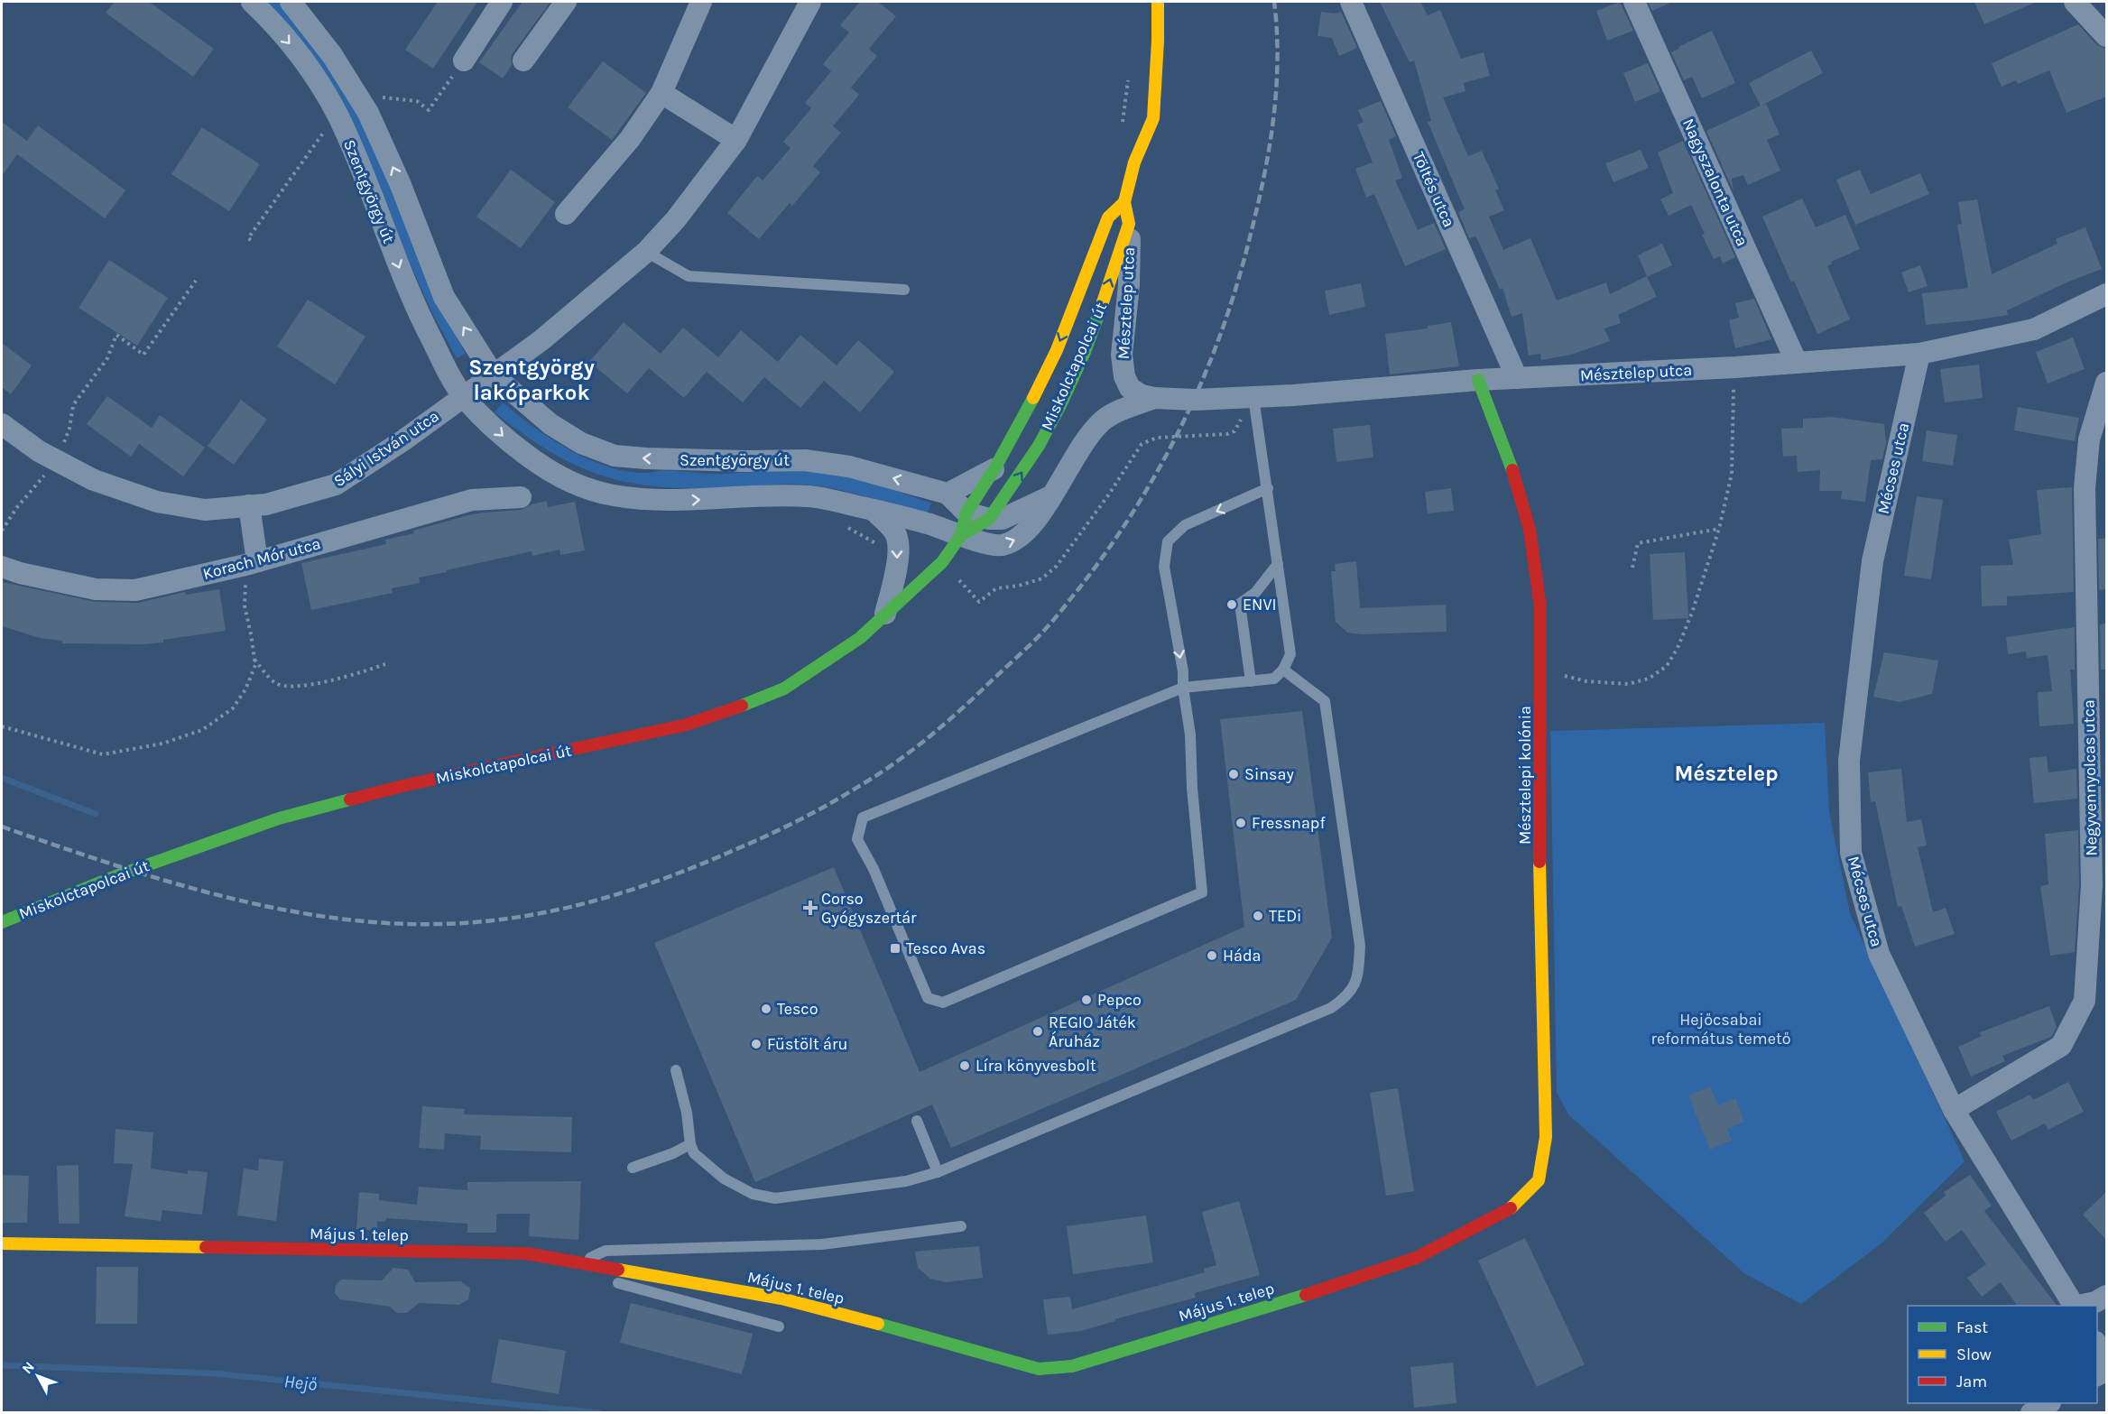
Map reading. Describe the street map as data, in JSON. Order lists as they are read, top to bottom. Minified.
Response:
{"streets":{"street":["Nagyszalonta utca","Töltés utca","Szentgyörgy út","Mésztelep utca","Miskolctapolcai út","Sályi István utca","Mécses utca","Korach Mór utca","Mésztelepi kolónia","Negyvennyolcas utca","Május 1. telep"]},"crossings":[["Nagyszalonta utca","Mésztelep utca"],["Töltés utca","Mésztelep utca"],["Szentgyörgy út","Mésztelep utca"],["Szentgyörgy út","Miskolctapolcai út"],["Szentgyörgy út","Sályi István utca"],["Mésztelep utca","Miskolctapolcai út"],["Mésztelep utca","Mécses utca"],["Mésztelep utca","Mésztelepi kolónia"],["Mécses utca","Negyvennyolcas utca"],["Mésztelepi kolónia","Május 1. telep"]],"districts":["Szentgyörgy lakóparkok","Mésztelep"],"water":["Hejő"],"parks":["Hejőcsabai református temető"],"places":{"other":["ENVI","Sinsay","Fressnapf","TEDi","Háda","Pepco","Tesco","REGIO Játék Áruház","Füstölt áru","Líra könyvesbolt"],"health":["Corso Gyógyszertár"],"transit":["Tesco Avas"]},"legend":["Fast","Slow","Jam"],"north":"top left"}
